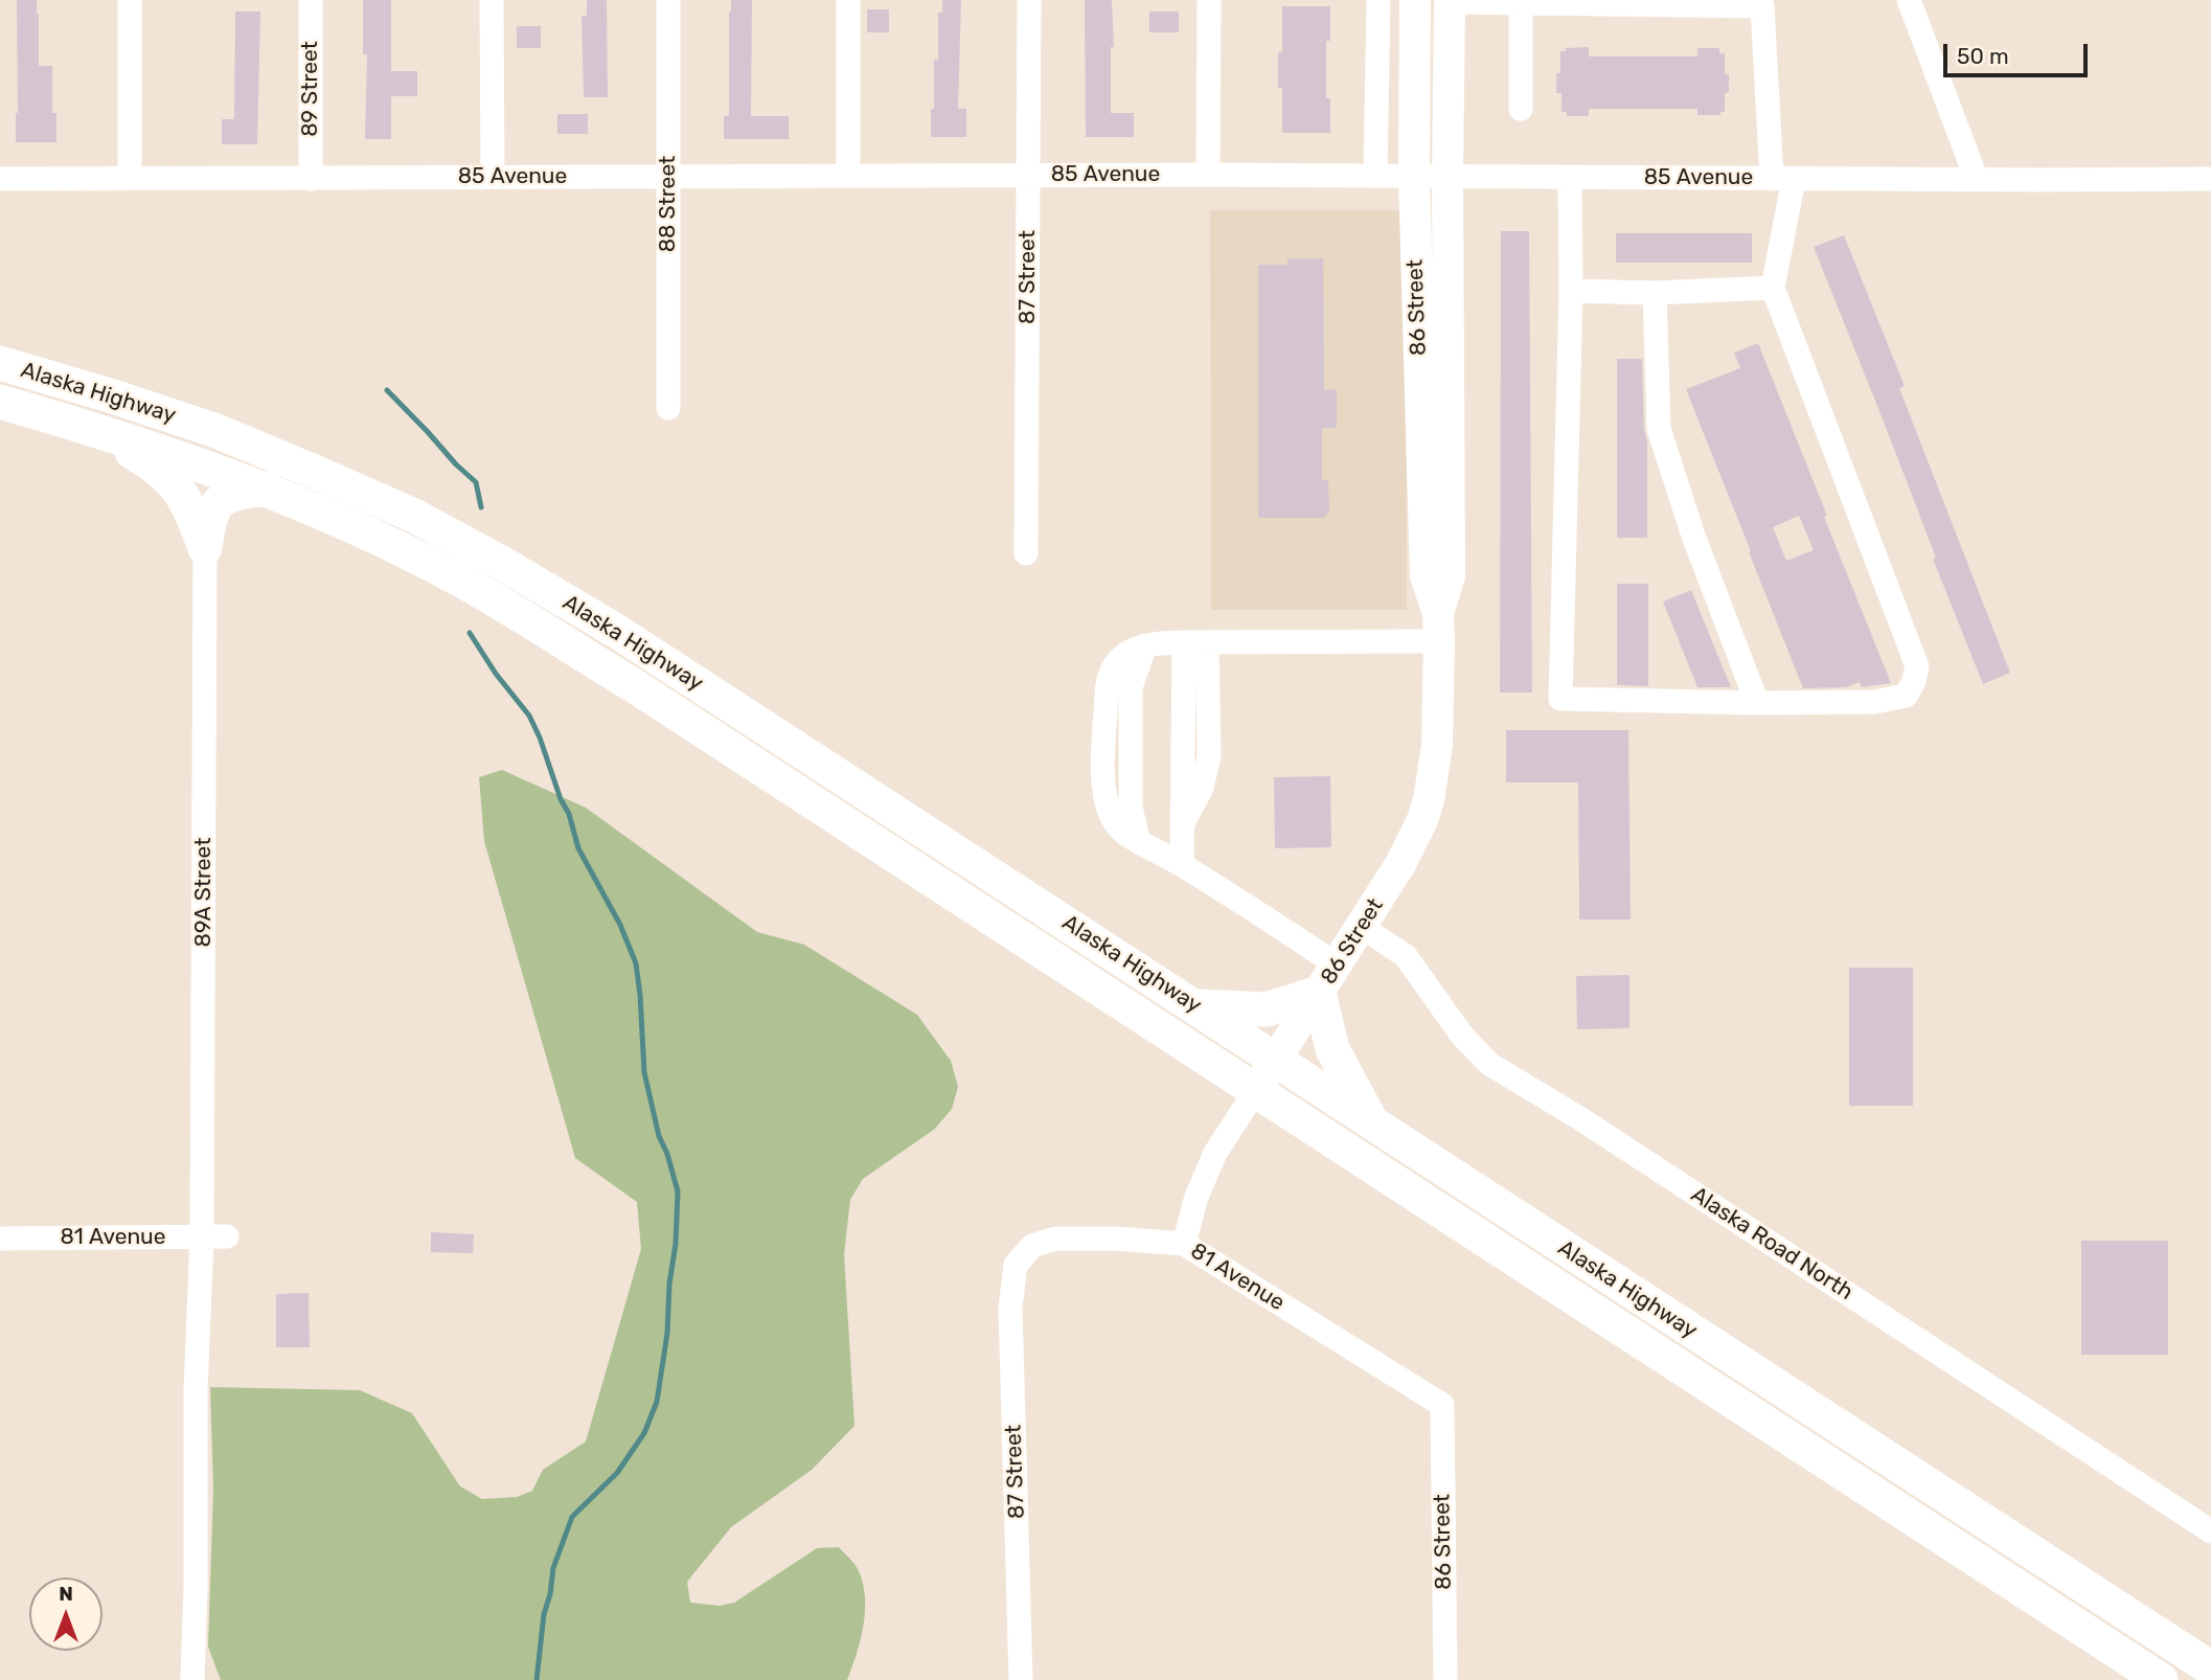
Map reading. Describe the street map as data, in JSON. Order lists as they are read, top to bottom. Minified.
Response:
{"streets":{"highway":["Alaska Highway"],"main road":["86 Street"],"street":["89 Street","85 Avenue","88 Street","87 Street","89A Street","81 Avenue","Alaska Road North"]},"crossings":[["89 Street","85 Avenue"],["85 Avenue","88 Street"],["85 Avenue","87 Street"],["85 Avenue","86 Street"],["87 Street","81 Avenue"],["86 Street","Alaska Highway"],["86 Street","81 Avenue"],["86 Street","Alaska Road North"],["89A Street","81 Avenue"]],"scale_bar":"50 m","north":"top"}
